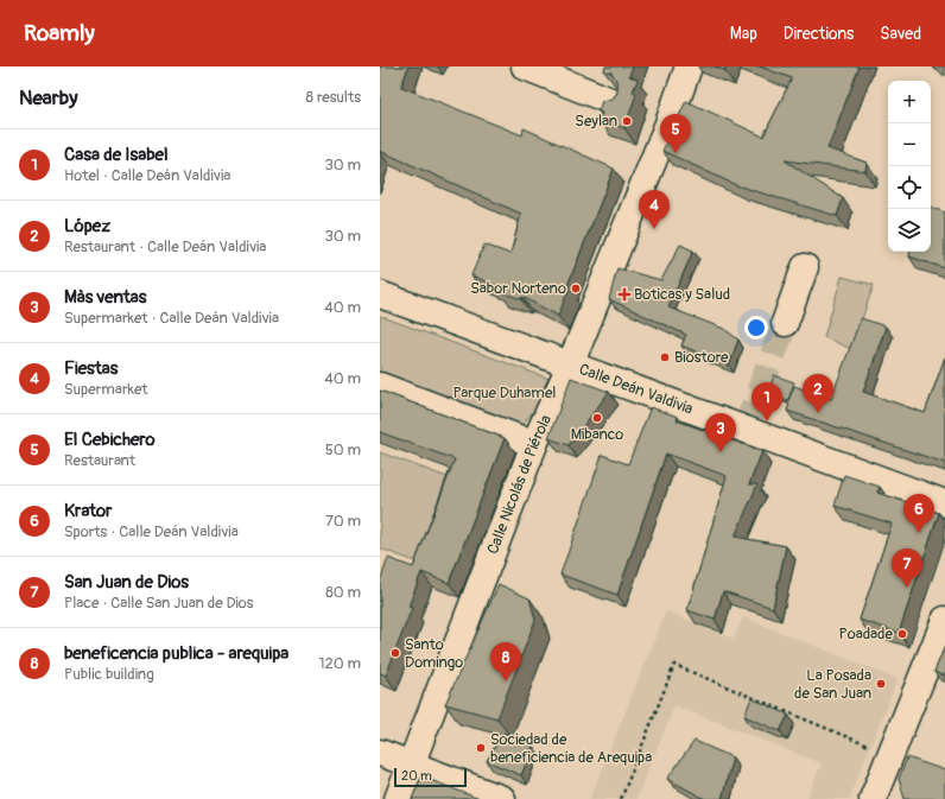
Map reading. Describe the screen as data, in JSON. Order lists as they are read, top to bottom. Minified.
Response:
{"streets":{"street":["Calle Deán Valdivia","Calle Nicolás de Piérola"]},"crossings":[["Calle Deán Valdivia","Calle Nicolás de Piérola"]],"parks":["Parque Duhamel"],"places":{"other":["Seylan","Sabor Norteno","Biostore","Mibanco","Poadade","Santo Domingo","La Posada de San Juan","Sociedad de beneficiencia de Arequipa"],"health":["Boticas y Salud"]},"scale_bar":"20 m","page":{"header":"Roamly","nav":["Map","Directions","Saved"],"heading":["Nearby","8 results"],"map_buttons":["+","−"],"pins":["5","4","2","1","3","6","7","8"],"list":[{"mark":"1","name":"Casa de Isabel","note":"Hotel · Calle Deán Valdivia","value":"30 m"},{"mark":"2","name":"López","note":"Restaurant · Calle Deán Valdivia","value":"30 m"},{"mark":"3","name":"Màs ventas","note":"Supermarket · Calle Deán Valdivia","value":"40 m"},{"mark":"4","name":"Fiestas","note":"Supermarket","value":"40 m"},{"mark":"5","name":"El Cebichero","note":"Restaurant","value":"50 m"},{"mark":"6","name":"Krator","note":"Sports · Calle Deán Valdivia","value":"70 m"},{"mark":"7","name":"San Juan de Dios","note":"Place · Calle San Juan de Dios","value":"80 m"},{"mark":"8","name":"beneficencia publica - arequipa","note":"Public building","value":"120 m"}],"scale":"20 m"}}
